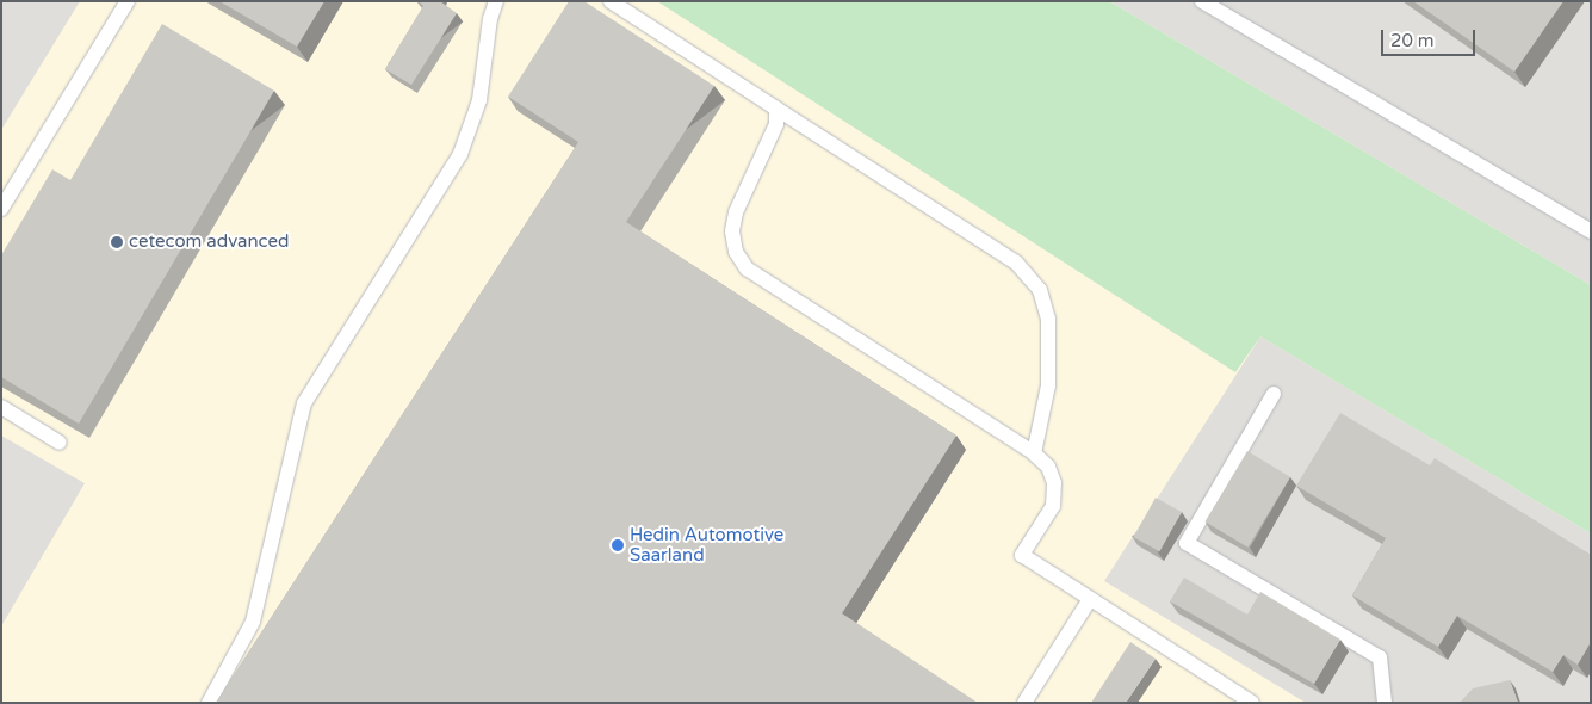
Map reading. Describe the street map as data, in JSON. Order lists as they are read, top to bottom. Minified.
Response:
{"places":["cetecom advanced","Hedin Automotive Saarland"],"scale_bar":"20 m"}
